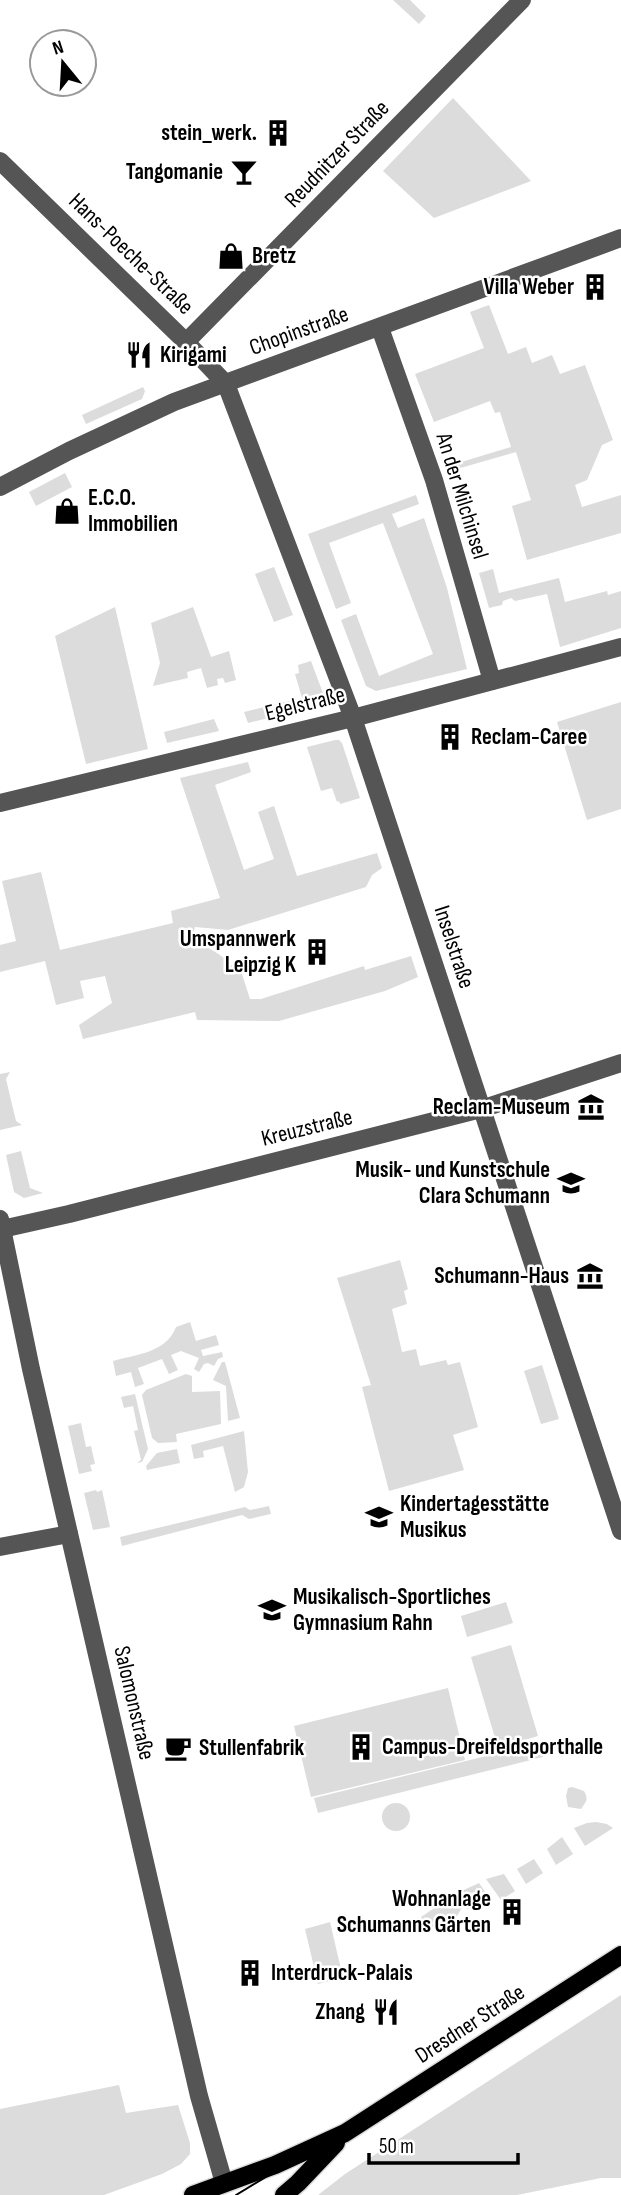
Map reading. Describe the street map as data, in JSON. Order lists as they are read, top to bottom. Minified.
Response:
{"streets":{"main road":["Dresdner Straße"],"street":["Reudnitzer Straße","Hans-Poeche-Straße","Chopinstraße","An der Milchinsel","Egelstraße","Inselstraße","Kreuzstraße","Salomonstraße"]},"crossings":[["Reudnitzer Straße","Hans-Poeche-Straße"],["Hans-Poeche-Straße","Chopinstraße"],["Hans-Poeche-Straße","Inselstraße"],["Chopinstraße","An der Milchinsel"],["Chopinstraße","Inselstraße"],["An der Milchinsel","Egelstraße"],["Egelstraße","Inselstraße"],["Inselstraße","Kreuzstraße"],["Kreuzstraße","Salomonstraße"],["Salomonstraße","Dresdner Straße"]],"places":{"building":["stein_werk.","Villa Weber","Reclam-Caree","Umspannwerk Leipzig K","Campus-Dreifeldsporthalle","Wohnanlage Schumanns Gärten","Interdruck-Palais"],"bar":["Tangomanie"],"shop":["Bretz","E.C.O. Immobilien"],"restaurant":["Kirigami","Zhang"],"museum":["Reclam-Museum","Schumann-Haus"],"school or university":["Musik- und Kunstschule Clara Schumann","Kindertagesstätte Musikus","Musikalisch-Sportliches Gymnasium Rahn"],"cafe":["Stullenfabrik"]},"scale_bar":"50 m","north":"top"}
